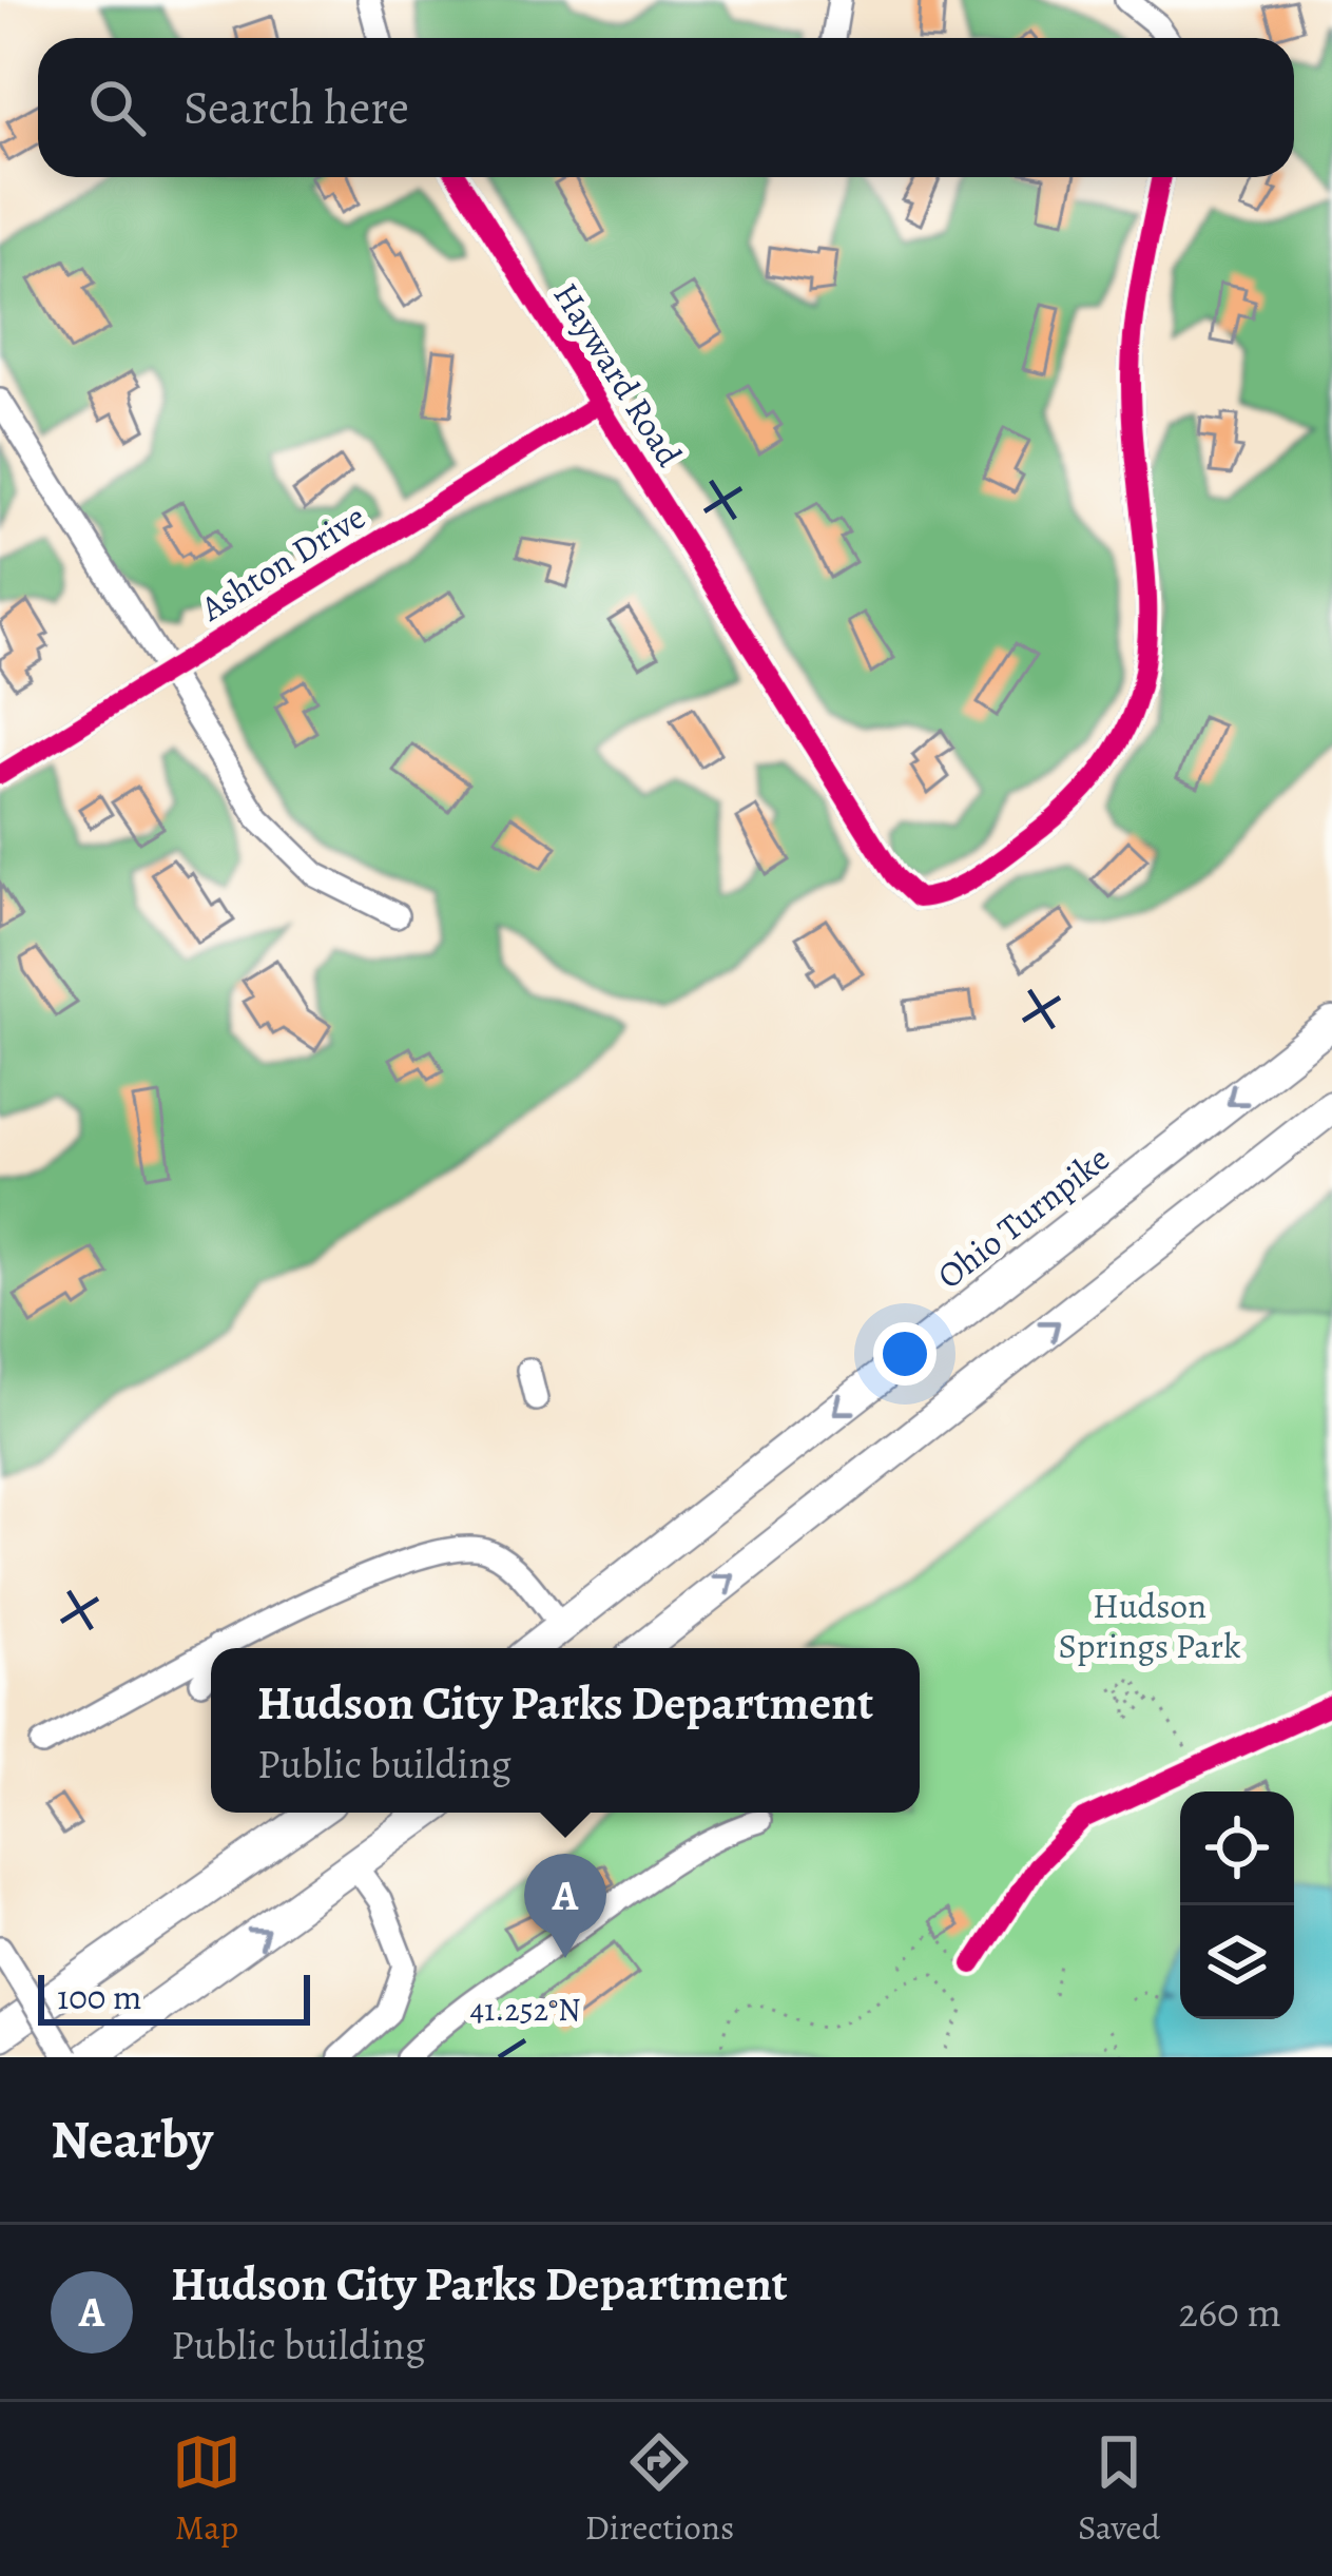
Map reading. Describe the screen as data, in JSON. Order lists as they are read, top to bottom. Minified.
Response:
{"streets":{"highway":["Ohio Turnpike"],"street":["Hayward Road","Ashton Drive"]},"crossings":[["Hayward Road","Ashton Drive"]],"parks":["Hudson Springs Park"],"scale_bar":"100 m","page":{"search":"Search here","popup":["Hudson City Parks Department","Public building"],"pins":"A","scale":"100 m","heading":"Nearby","list":[{"mark":"A","name":"Hudson City Parks Department","note":"Public building","value":"260 m"}],"nav":["Map","Directions","Saved"]},"coordinates":["41.252°N"]}
